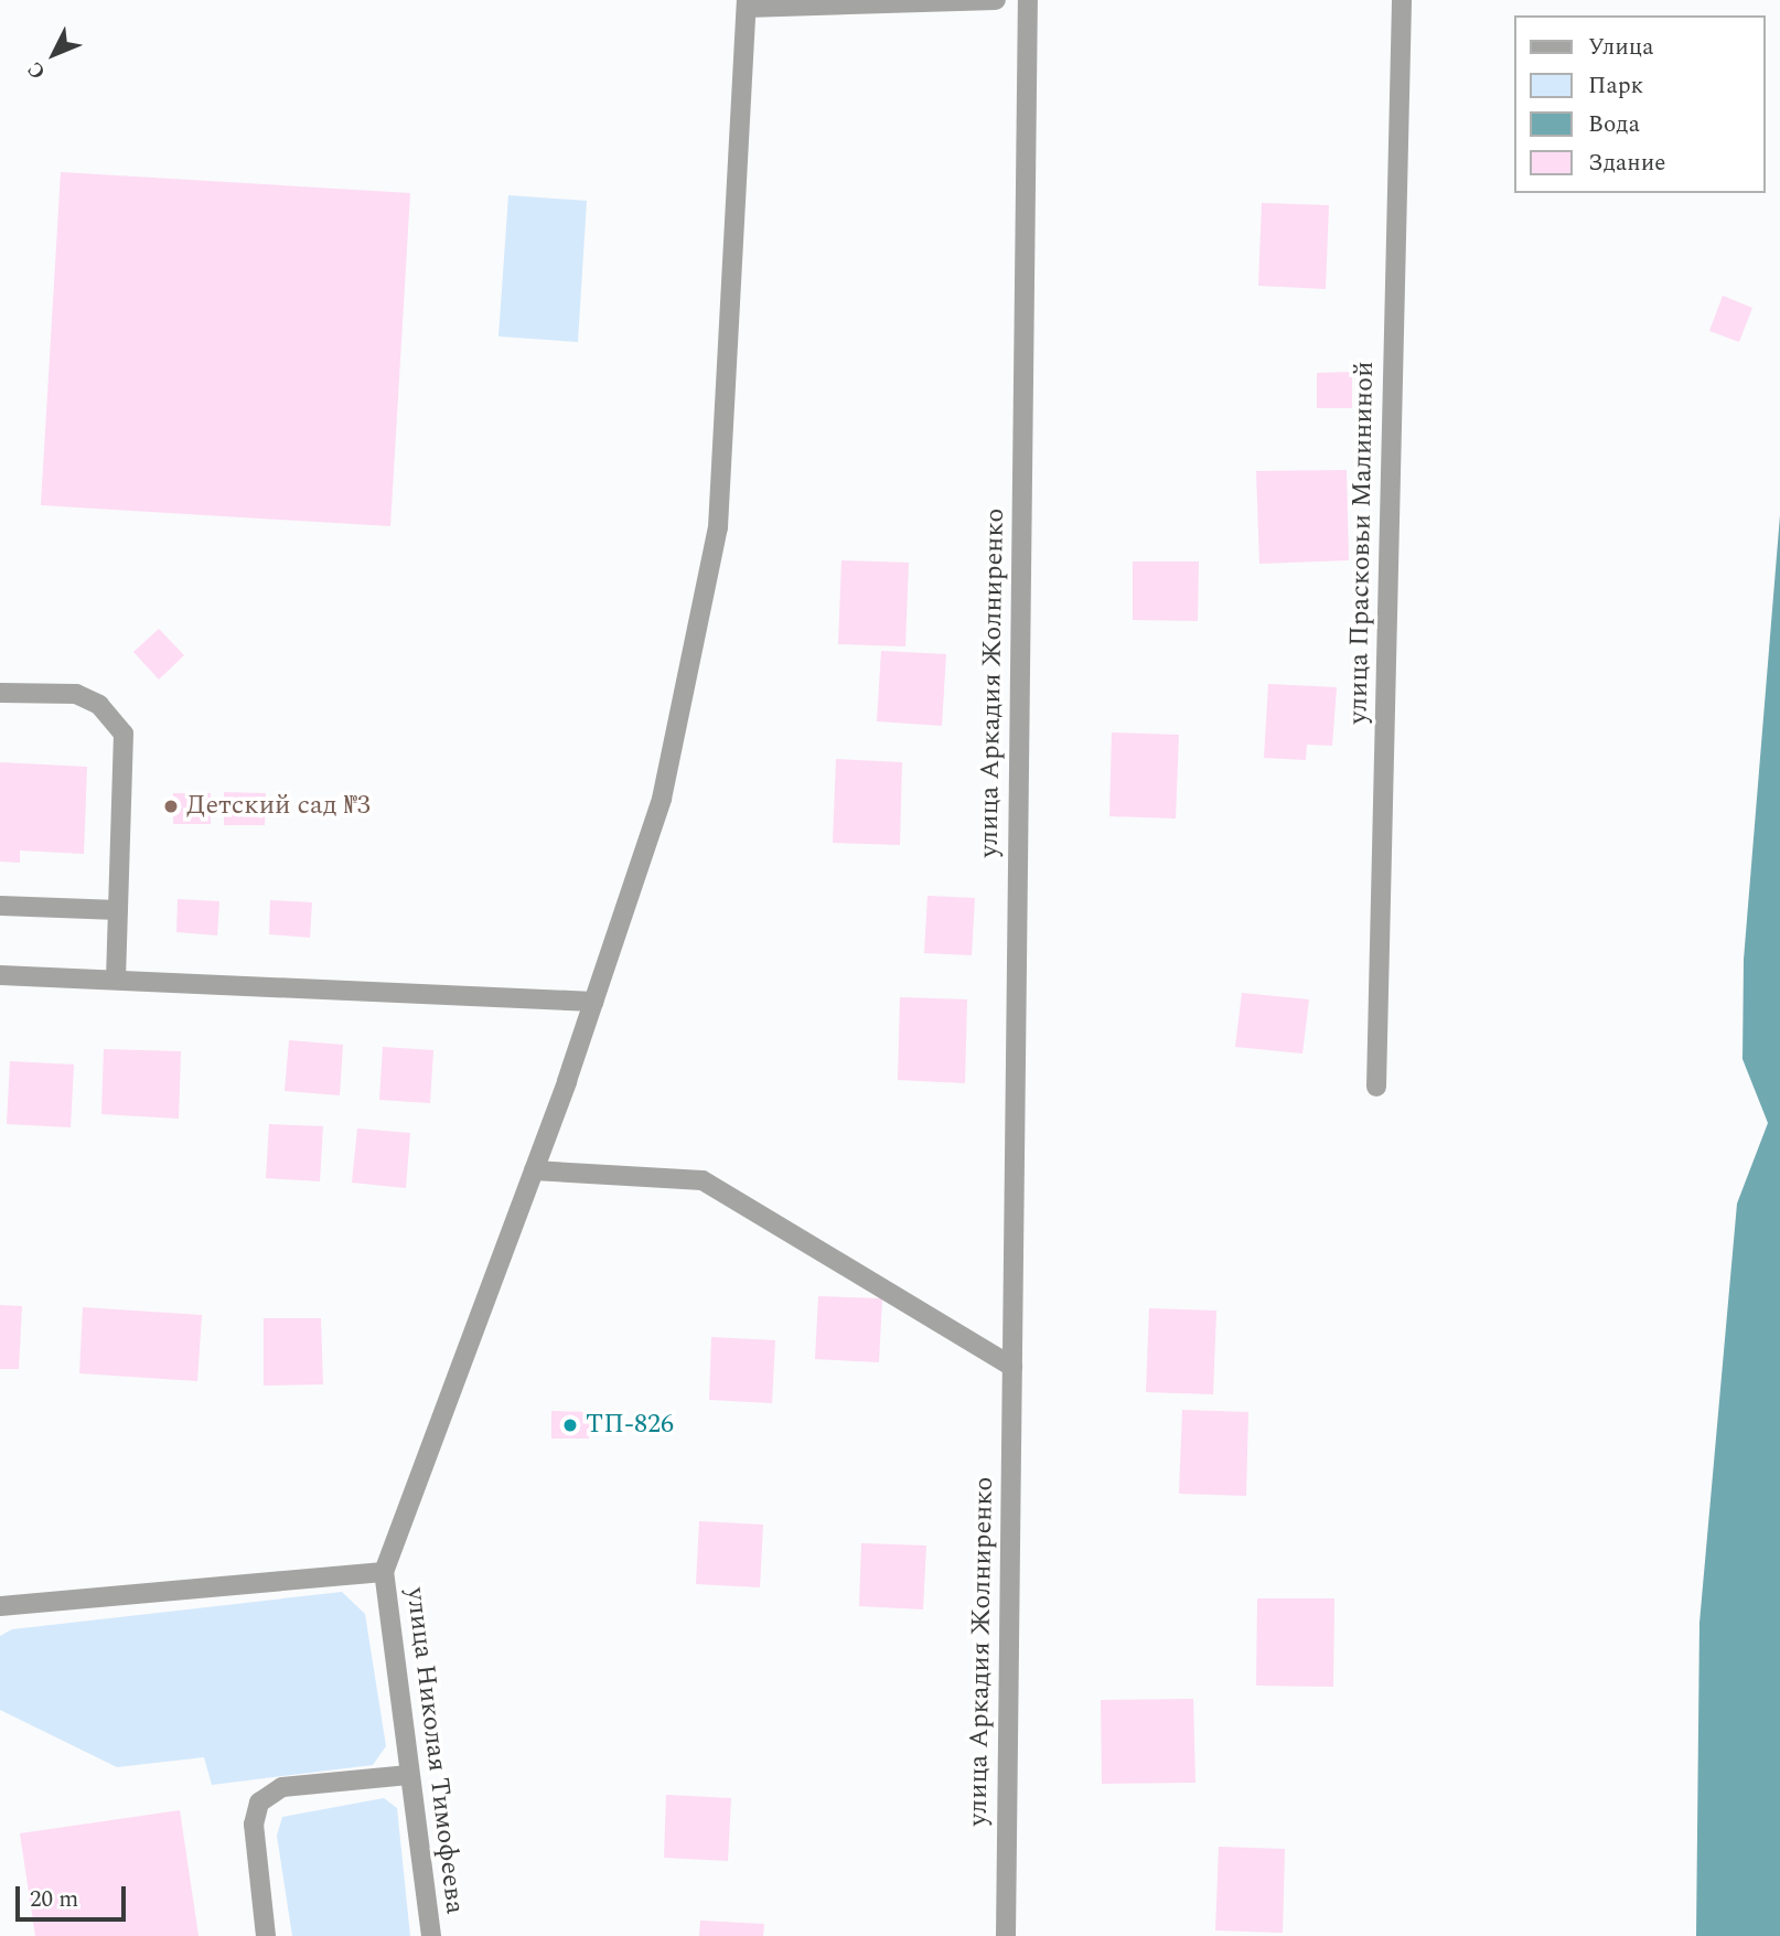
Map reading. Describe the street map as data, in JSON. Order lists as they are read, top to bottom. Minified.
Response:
{"streets":{"street":["улица Прасковьи Малининой","улица Аркадия Жолниренко","улица Николая Тимофеева"]},"places":["Детский сад №3","ТП-826"],"legend":["Улица","Парк","Вода","Здание"],"scale_bar":"20 m","north":"bottom left"}
